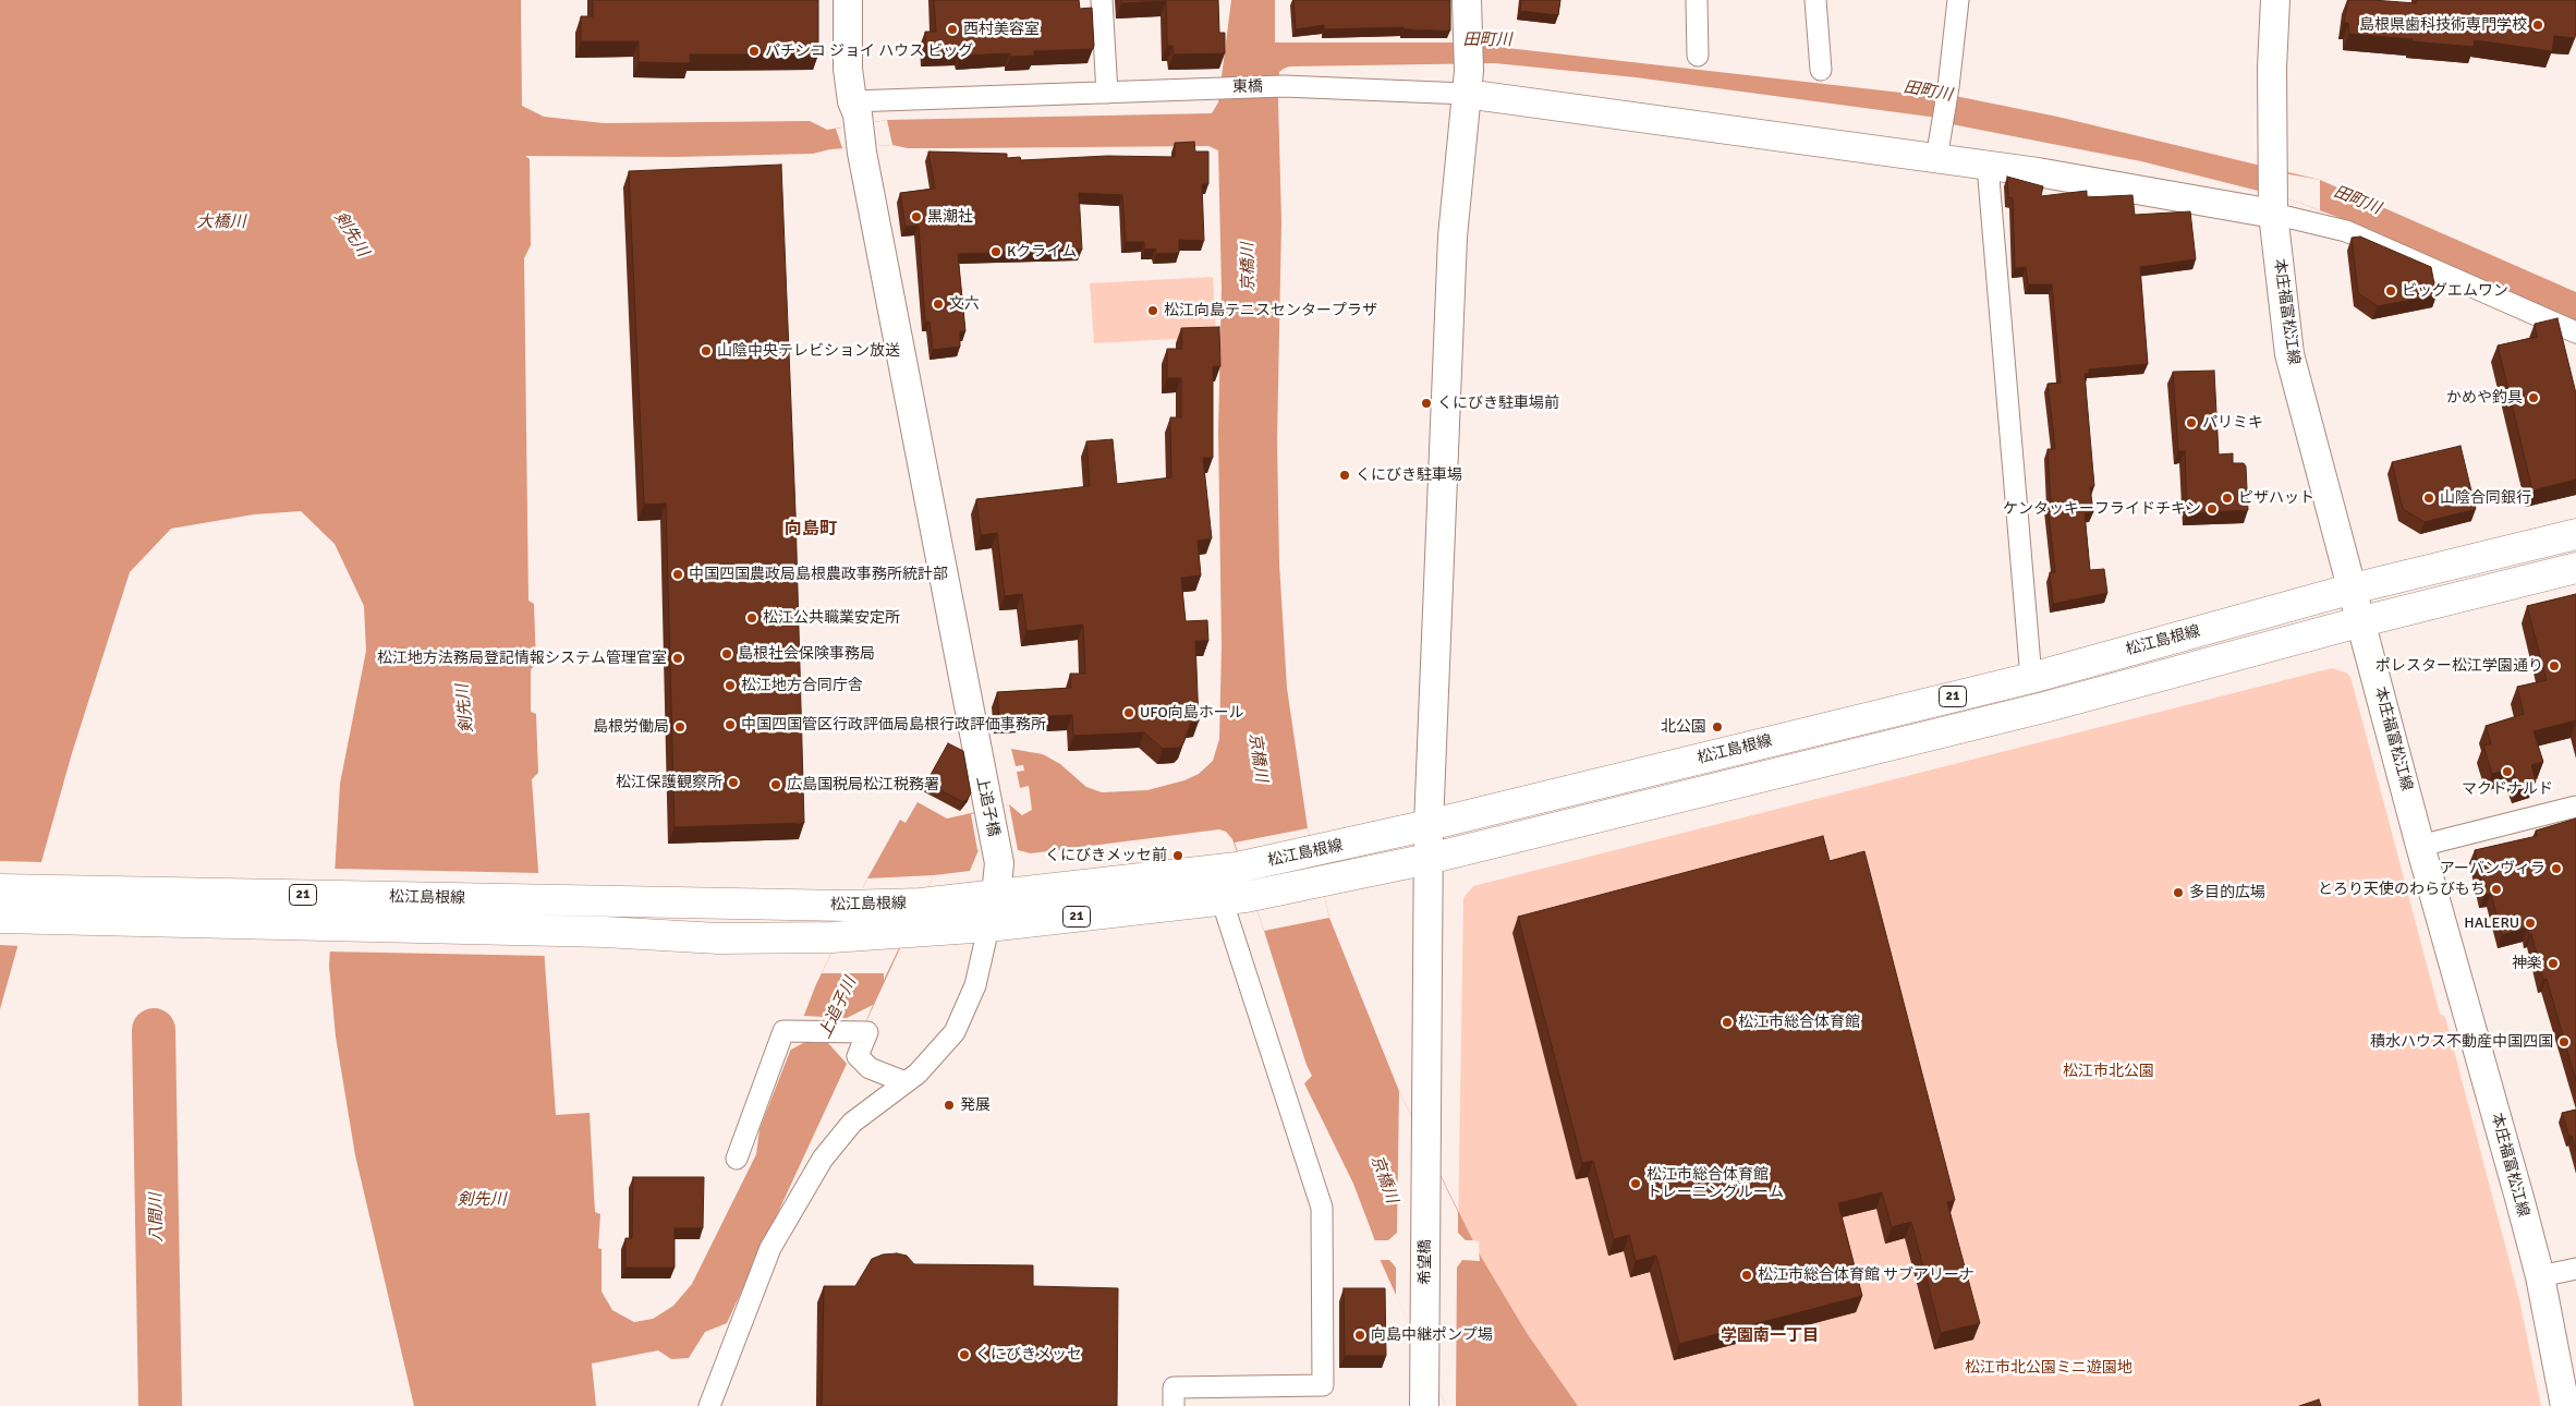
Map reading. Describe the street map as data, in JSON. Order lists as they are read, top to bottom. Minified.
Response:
{"streets":{"main road":["松江島根線","21"],"street":["東橋","本庄福富松江線","上追子橋","希望橋"]},"crossings":[["東橋","上追子橋"],["東橋","希望橋"],["本庄福富松江線","松江島根線"],["松江島根線","上追子橋"],["松江島根線","希望橋"]],"districts":["向島町","学園南一丁目"],"water":["田町川","大橋川","剣先川","京橋川","上追子川","八間川"],"parks":["松江市北公園","松江市北公園ミニ遊園地"],"places":["島根県歯科技術専門学校","西村美容室","パチンコ ジョイ ハウス ビッグ","黒潮社","Kクライム","ビッグエムワン","文六","松江向島テニスセンタープラザ","山陰中央テレビション放送","かめや釣具","くにびき駐車場前","パリミキ","くにびき駐車場","ピザハット","山陰合同銀行","ケンタッキーフライドチキン","中国四国農政局島根農政事務所統計部","松江公共職業安定所","島根社会保険事務局","松江地方法務局登記情報システム管理官室","ポレスター松江学園通り","松江地方合同庁舎","UFO向島ホール","中国四国管区行政評価局島根行政評価事務所","島根労働局","北公園","マクドナルド","松江保護観察所","広島国税局松江税務署","くにびきメッセ前","アーバンヴィラ","とろり天使のわらびもち","多目的広場","HALERU","神楽","松江市総合体育館","積水ハウス不動産中国四国","発展","松江市総合体育館 トレーニングルーム","松江市総合体育館 サブアリーナ","向島中継ポンプ場","くにびきメッセ"]}
